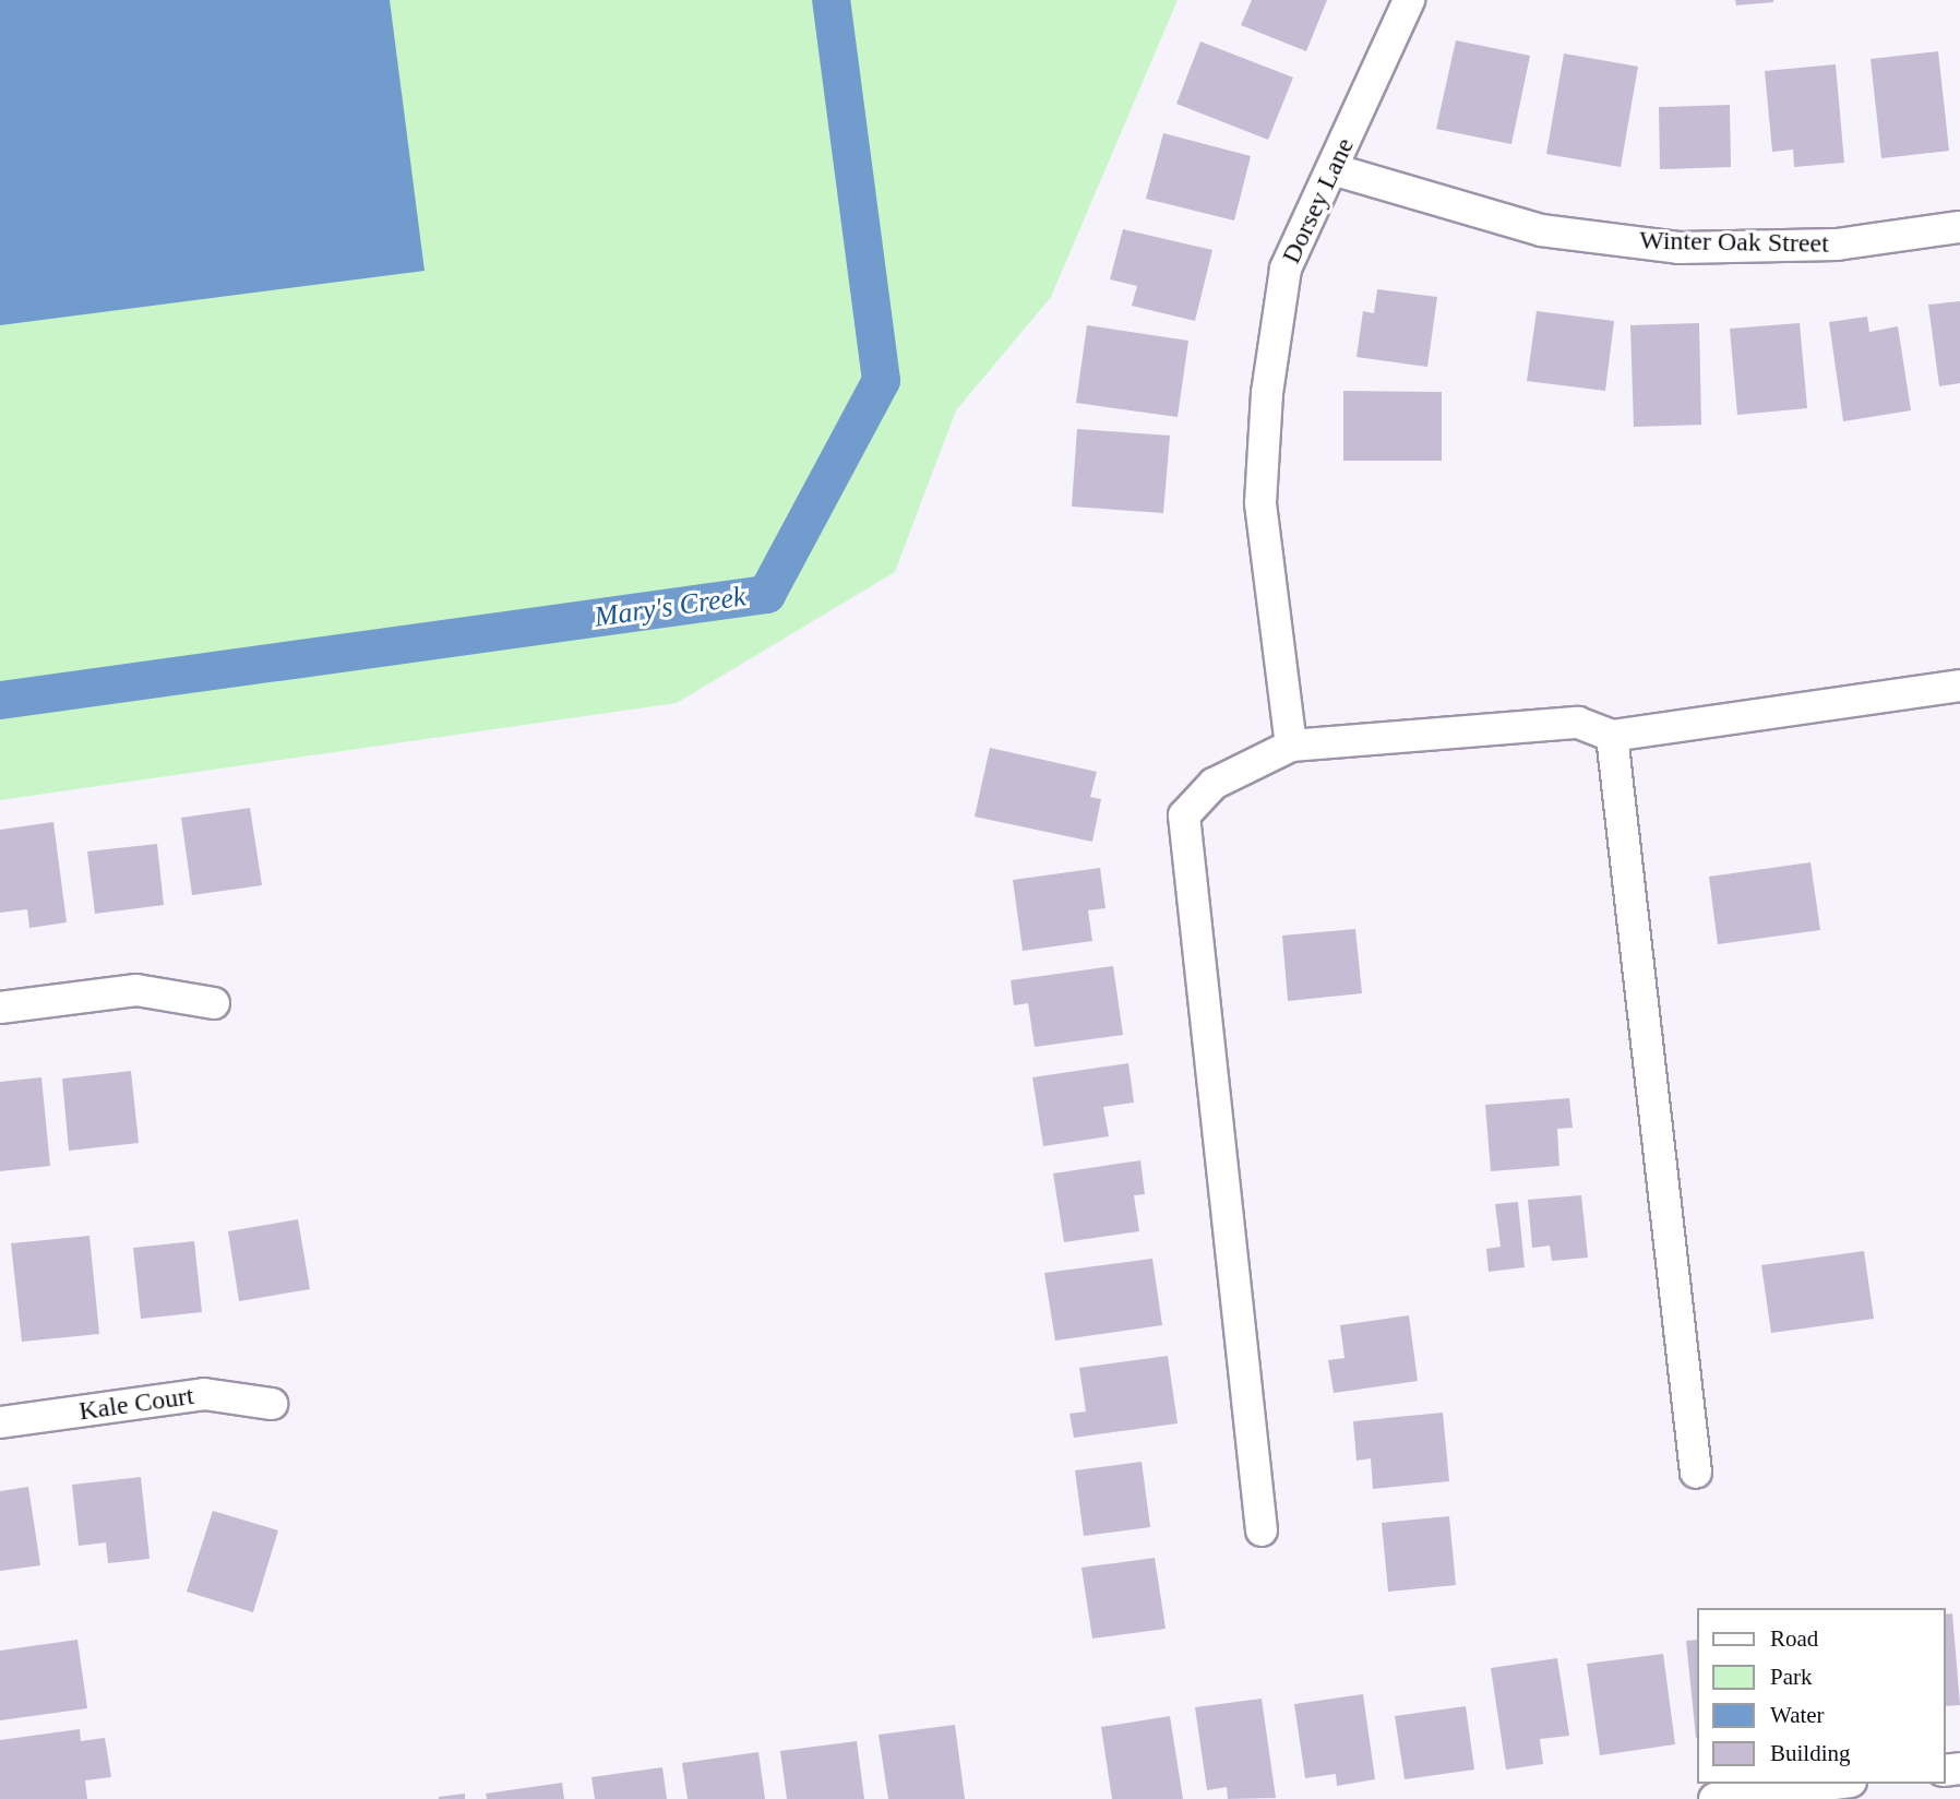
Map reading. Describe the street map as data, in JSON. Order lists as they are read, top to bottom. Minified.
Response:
{"streets":{"street":["Dorsey Lane","Winter Oak Street","Kale Court"]},"crossings":[["Dorsey Lane","Winter Oak Street"]],"water":["Mary's Creek"],"legend":["Road","Park","Water","Building"]}
